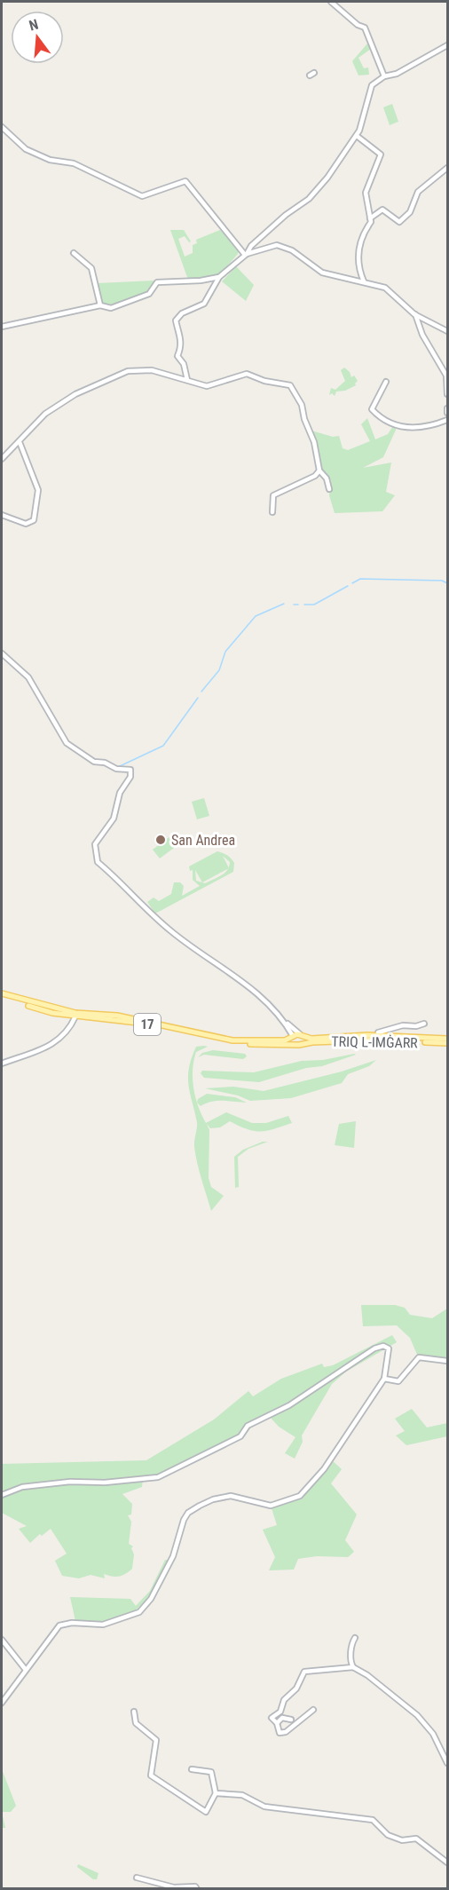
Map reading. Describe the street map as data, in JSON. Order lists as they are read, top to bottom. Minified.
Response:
{"streets":{"main road":["17","TRIQ L-IMĠARR"]},"places":["San Andrea"],"north":"top"}
